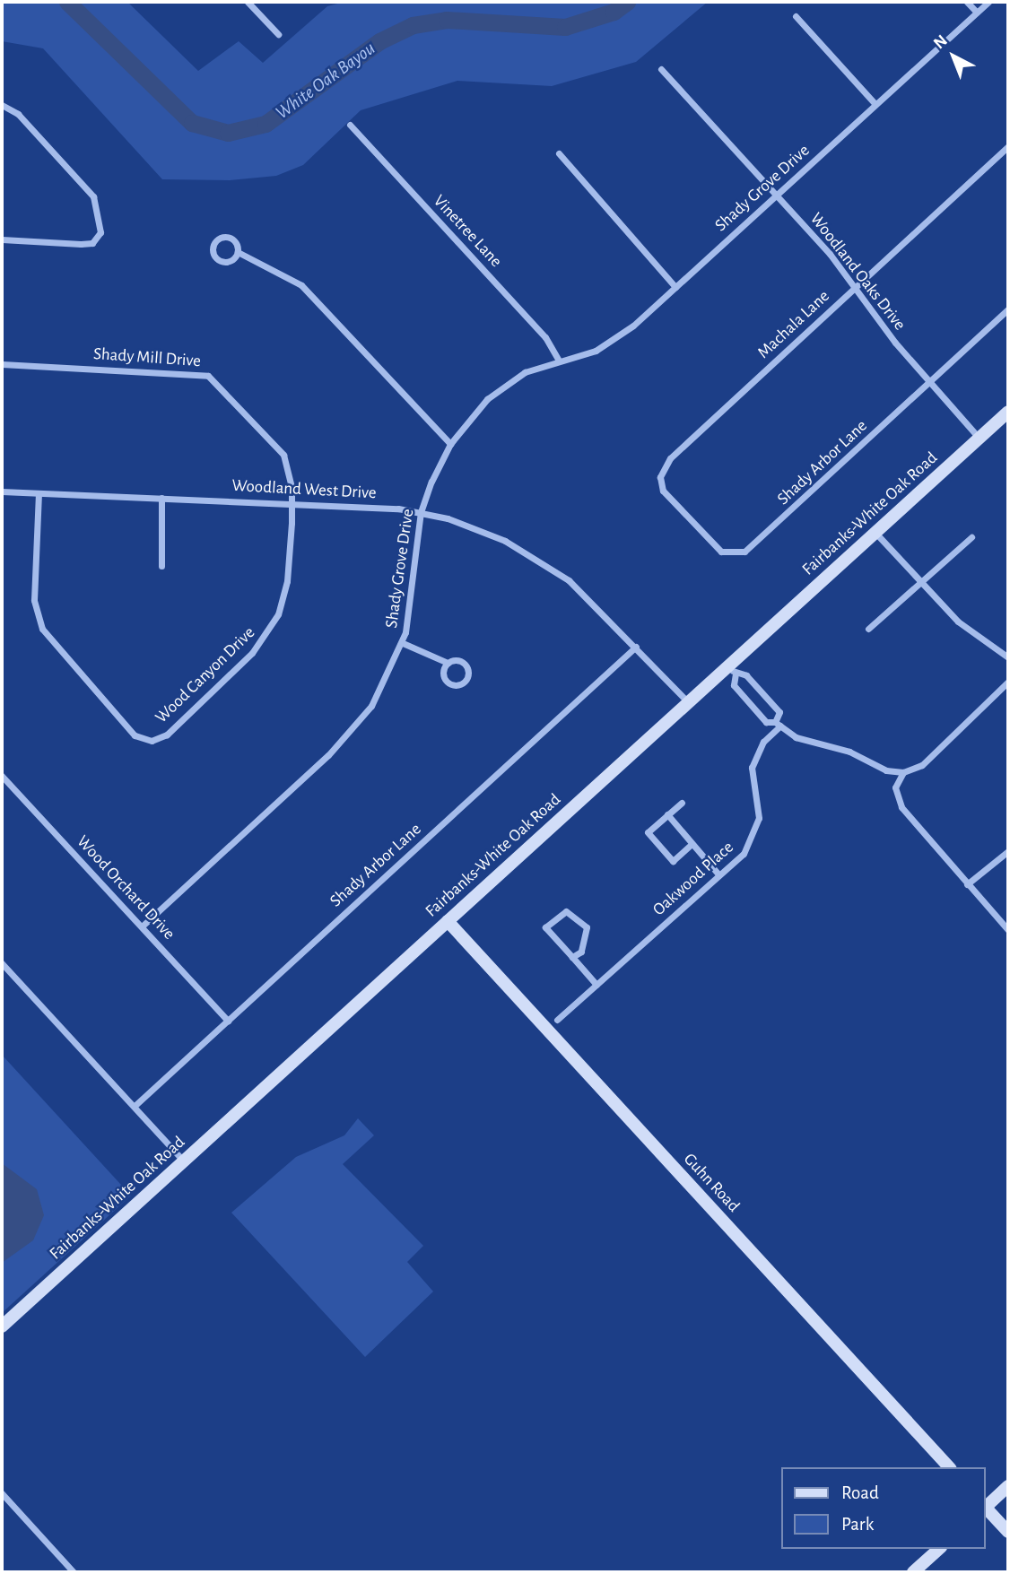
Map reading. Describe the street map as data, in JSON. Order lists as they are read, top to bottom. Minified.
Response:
{"streets":{"street":["Shady Grove Drive","Vinetree Lane","Woodland Oaks Drive","Machala Lane","Shady Mill Drive","Shady Arbor Lane","Woodland West Drive","Fairbanks-White Oak Road","Wood Canyon Drive","Oakwood Place","Wood Orchard Drive","Guhn Road"]},"crossings":[["Shady Grove Drive","Vinetree Lane"],["Shady Grove Drive","Woodland Oaks Drive"],["Shady Grove Drive","Woodland West Drive"],["Shady Grove Drive","Wood Orchard Drive"],["Woodland Oaks Drive","Machala Lane"],["Woodland Oaks Drive","Shady Arbor Lane"],["Woodland Oaks Drive","Fairbanks-White Oak Road"],["Machala Lane","Shady Arbor Lane"],["Shady Mill Drive","Woodland West Drive"],["Shady Mill Drive","Wood Canyon Drive"],["Shady Arbor Lane","Woodland West Drive"],["Shady Arbor Lane","Wood Orchard Drive"],["Woodland West Drive","Fairbanks-White Oak Road"],["Woodland West Drive","Wood Canyon Drive"],["Fairbanks-White Oak Road","Guhn Road"]],"water":["White Oak Bayou"],"legend":["Road","Park"],"north":"top left"}
